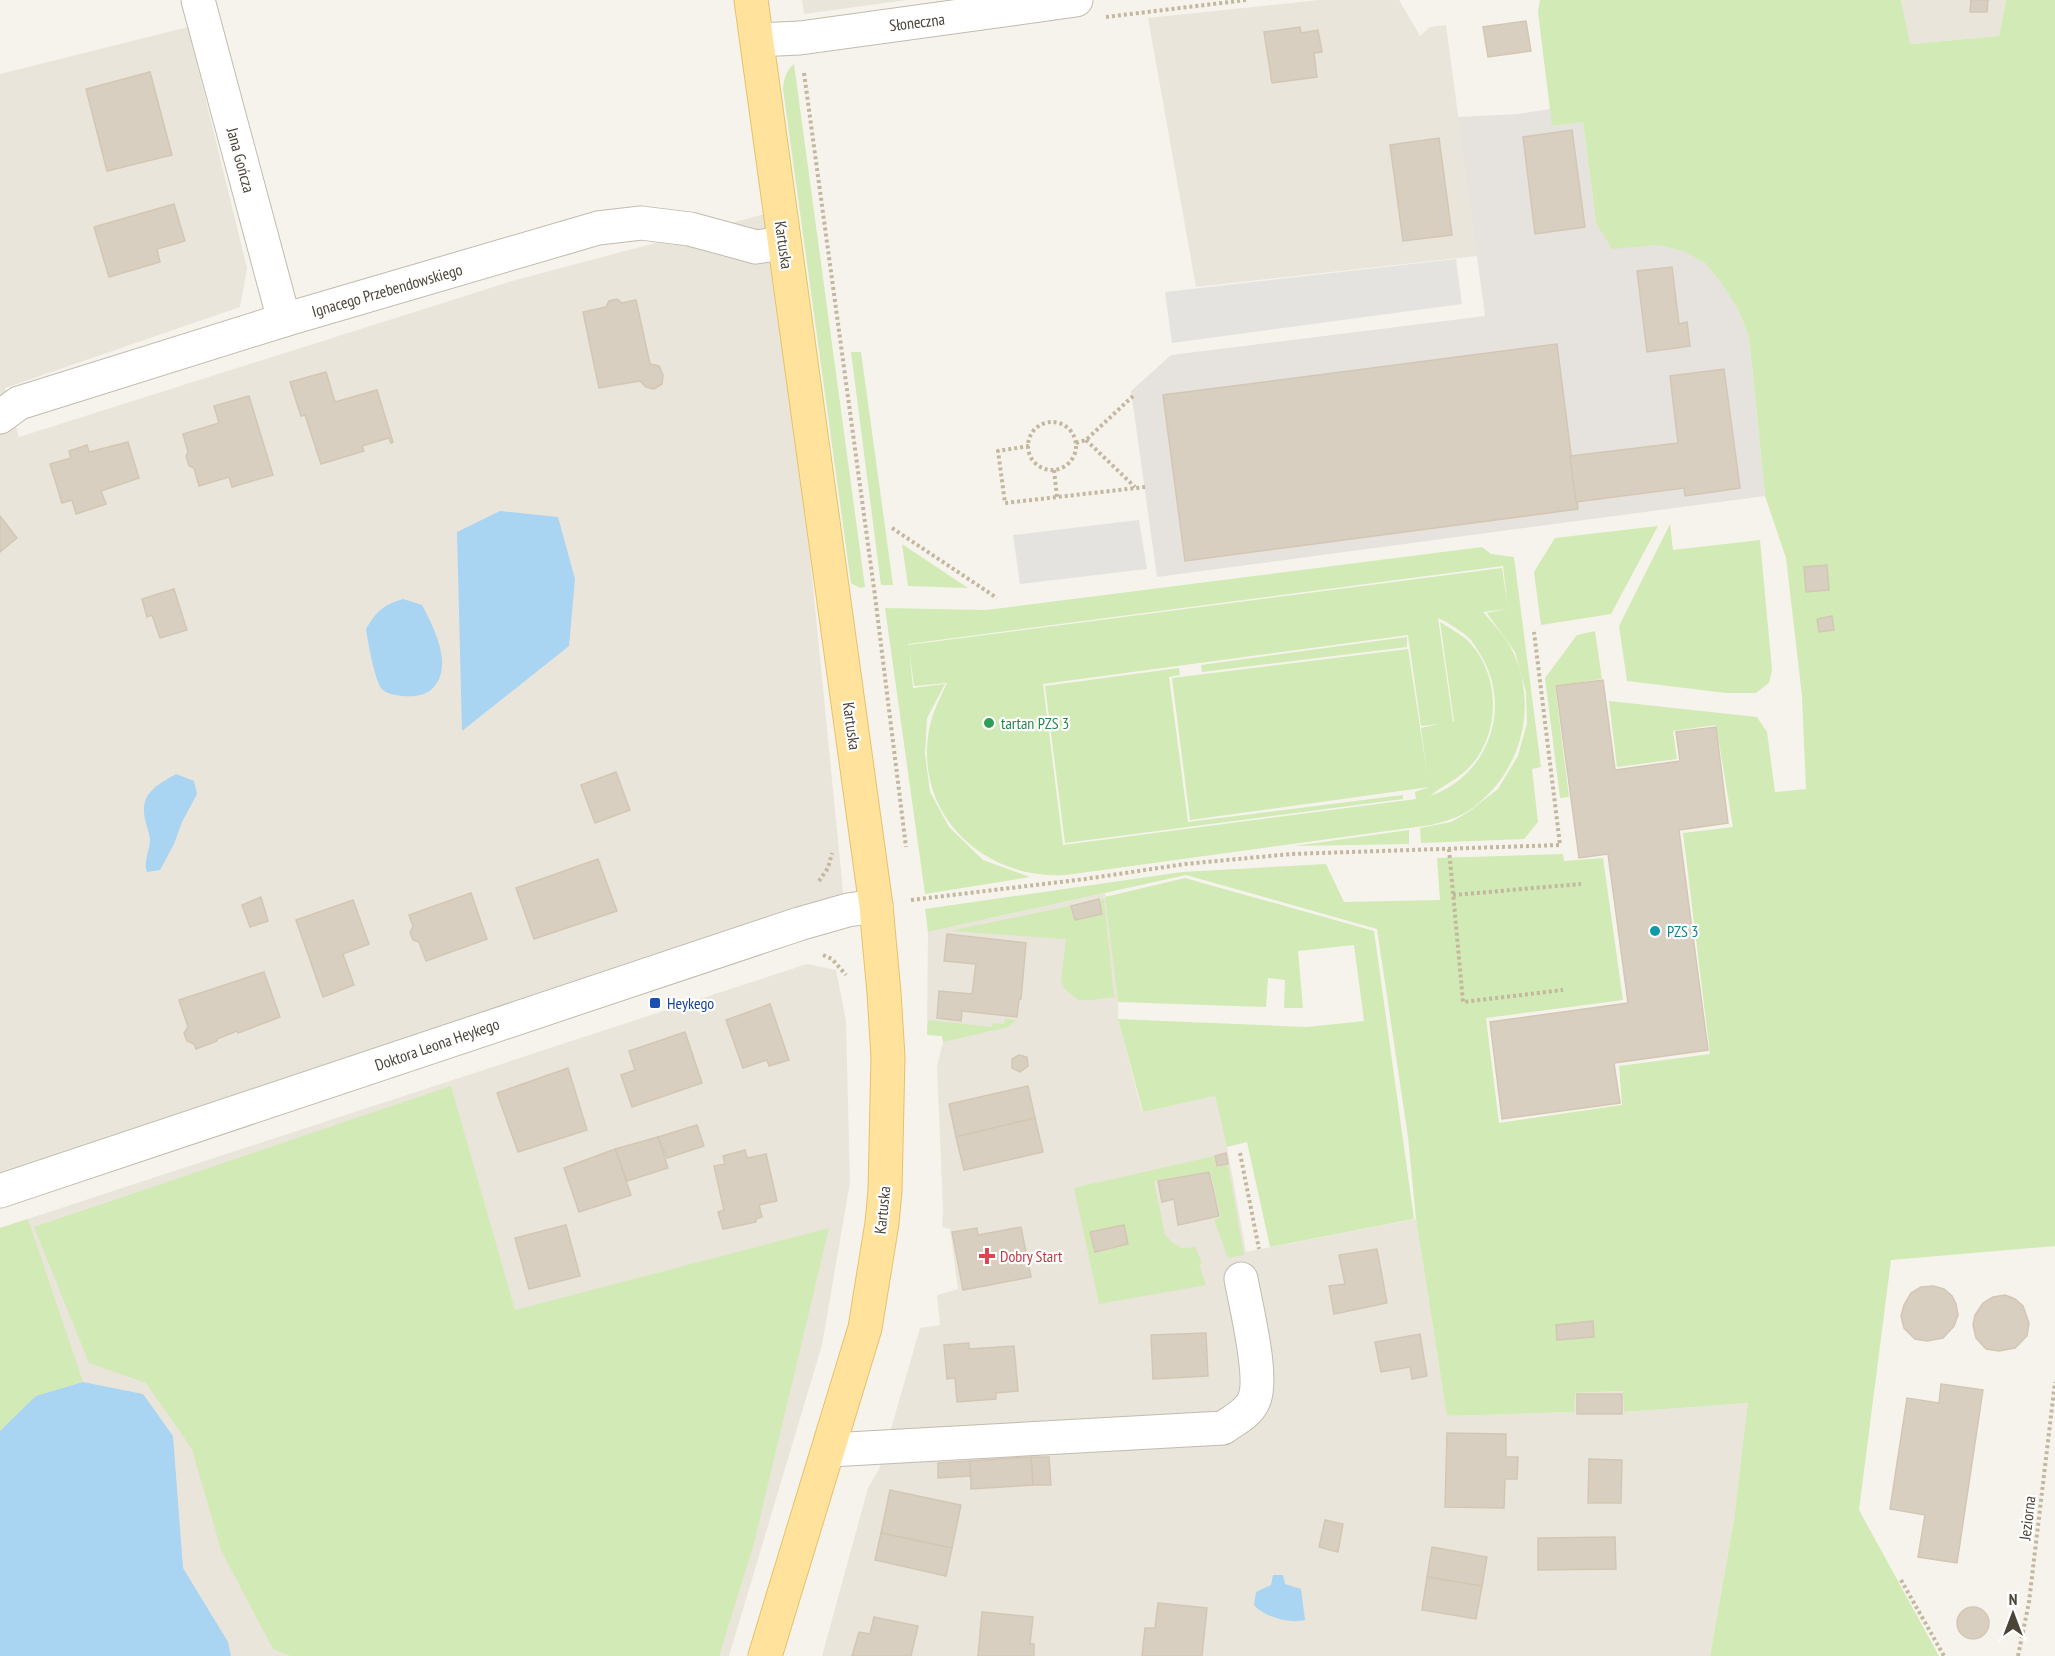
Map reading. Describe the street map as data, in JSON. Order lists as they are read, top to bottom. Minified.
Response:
{"streets":{"main road":["Kartuska"],"street":["Słoneczna","Jana Gończa","Ignacego Przebendowskiego","Doktora Leona Heykego"],"path":["Jeziorna"]},"crossings":[["Słoneczna","Kartuska"],["Jana Gończa","Ignacego Przebendowskiego"],["Kartuska","Ignacego Przebendowskiego"],["Kartuska","Doktora Leona Heykego"]],"places":{"other":["tartan PZS 3","PZS 3"],"transit":["Heykego"],"health":["Dobry Start"]},"north":"top"}
